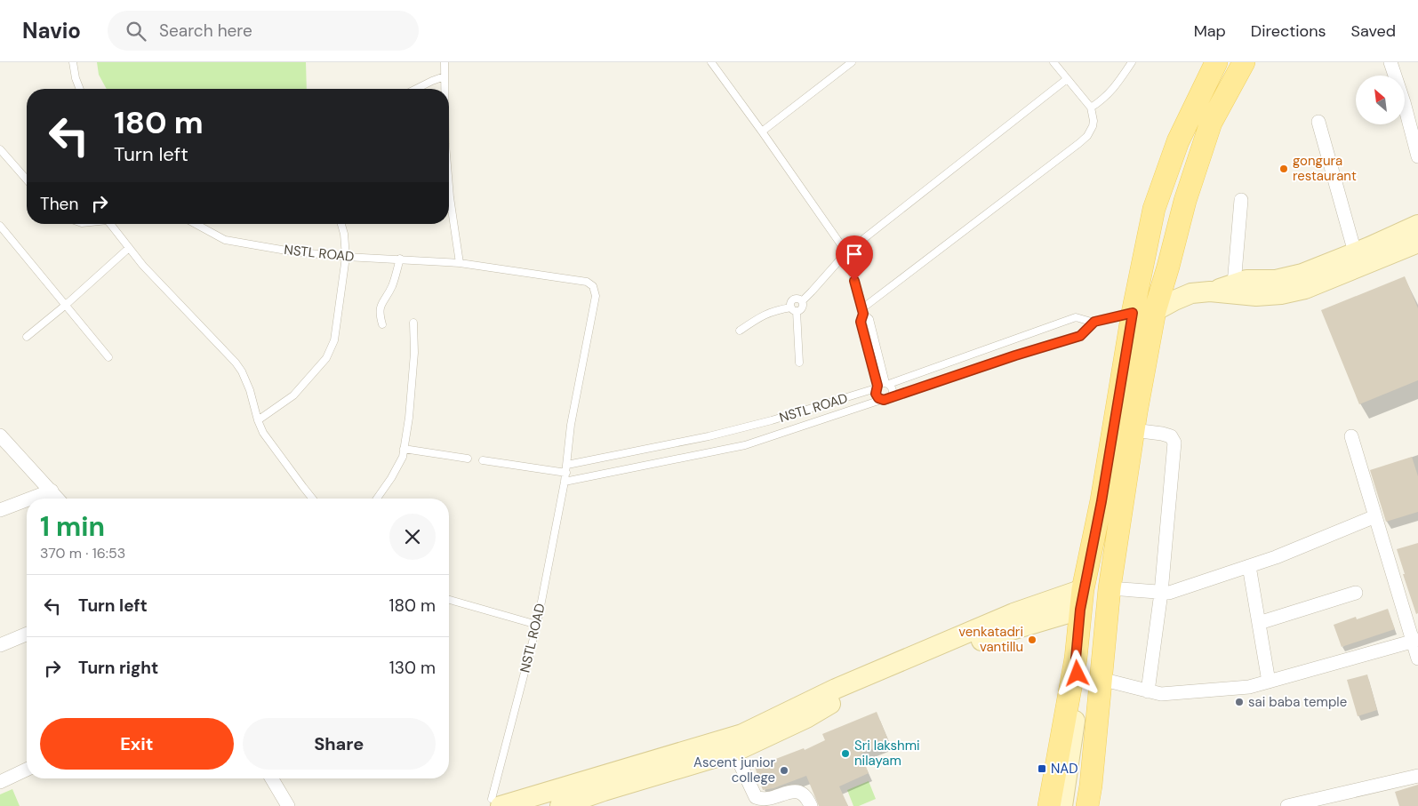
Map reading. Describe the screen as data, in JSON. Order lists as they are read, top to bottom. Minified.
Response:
{"streets":{"lane":["NSTL ROAD"]},"places":{"other":["gongura restaurant","venkatadri vantillu","sai baba temple","Sri lakshmi nilayam","Ascent junior college"],"transit":["NAD"]},"north":"top left","page":{"header":"Navio","search":"Search here","nav":["Map","Directions","Saved"],"turn":["180 m","Turn left"],"then":"Then","heading":["1 min","370 m · 16:53"],"list":[{"name":"Turn left","value":"180 m"},{"name":"Turn right","value":"130 m"}],"buttons":["Exit","Share"]}}
